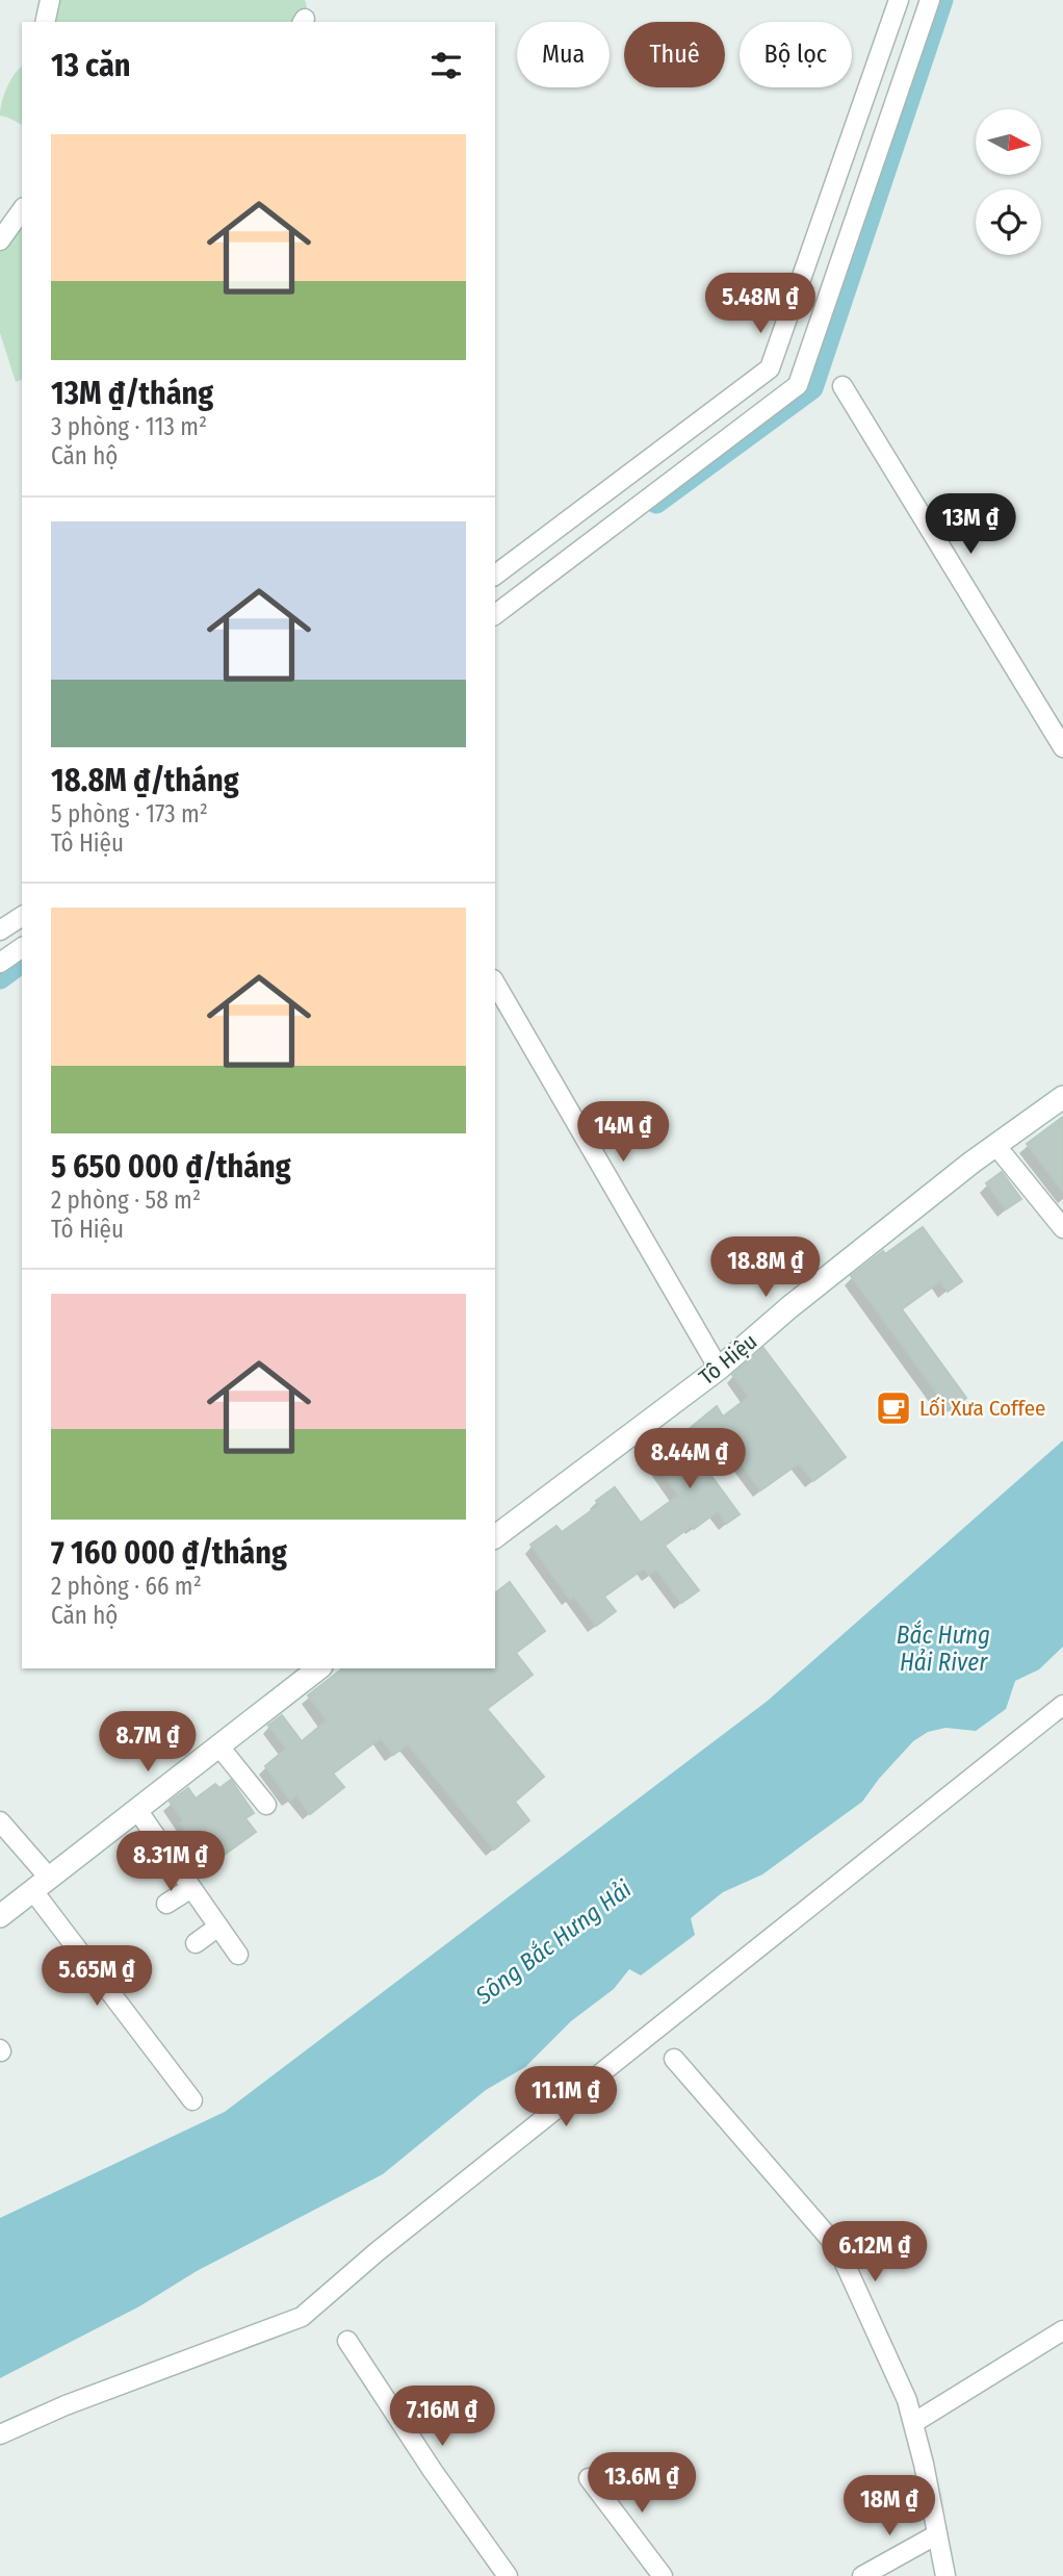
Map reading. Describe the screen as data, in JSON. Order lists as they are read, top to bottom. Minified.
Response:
{"streets":{"main road":["Tô Hiệu"]},"water":["Bắc Hưng Hải River","Sông Bắc Hưng Hải"],"places":{"cafe":["Lối Xưa Coffee"]},"north":"right","page":{"chip":["Mua","Thuê","Bộ lọc"],"heading":"13 căn","list":[{"name":"13M ₫/tháng","note":"3 phòng · 113 m² · Căn hộ"},{"name":"18.8M ₫/tháng","note":"5 phòng · 173 m² · Tô Hiệu"},{"name":"5 650 000 ₫/tháng","note":"2 phòng · 58 m² · Tô Hiệu"},{"name":"7 160 000 ₫/tháng","note":"2 phòng · 66 m² · Căn hộ"}],"price":["5.48M ₫","13M ₫","14M ₫","18.8M ₫","8.44M ₫","8.7M ₫","8.31M ₫","5.65M ₫","11.1M ₫","6.12M ₫","7.16M ₫","13.6M ₫","18M ₫"]}}
